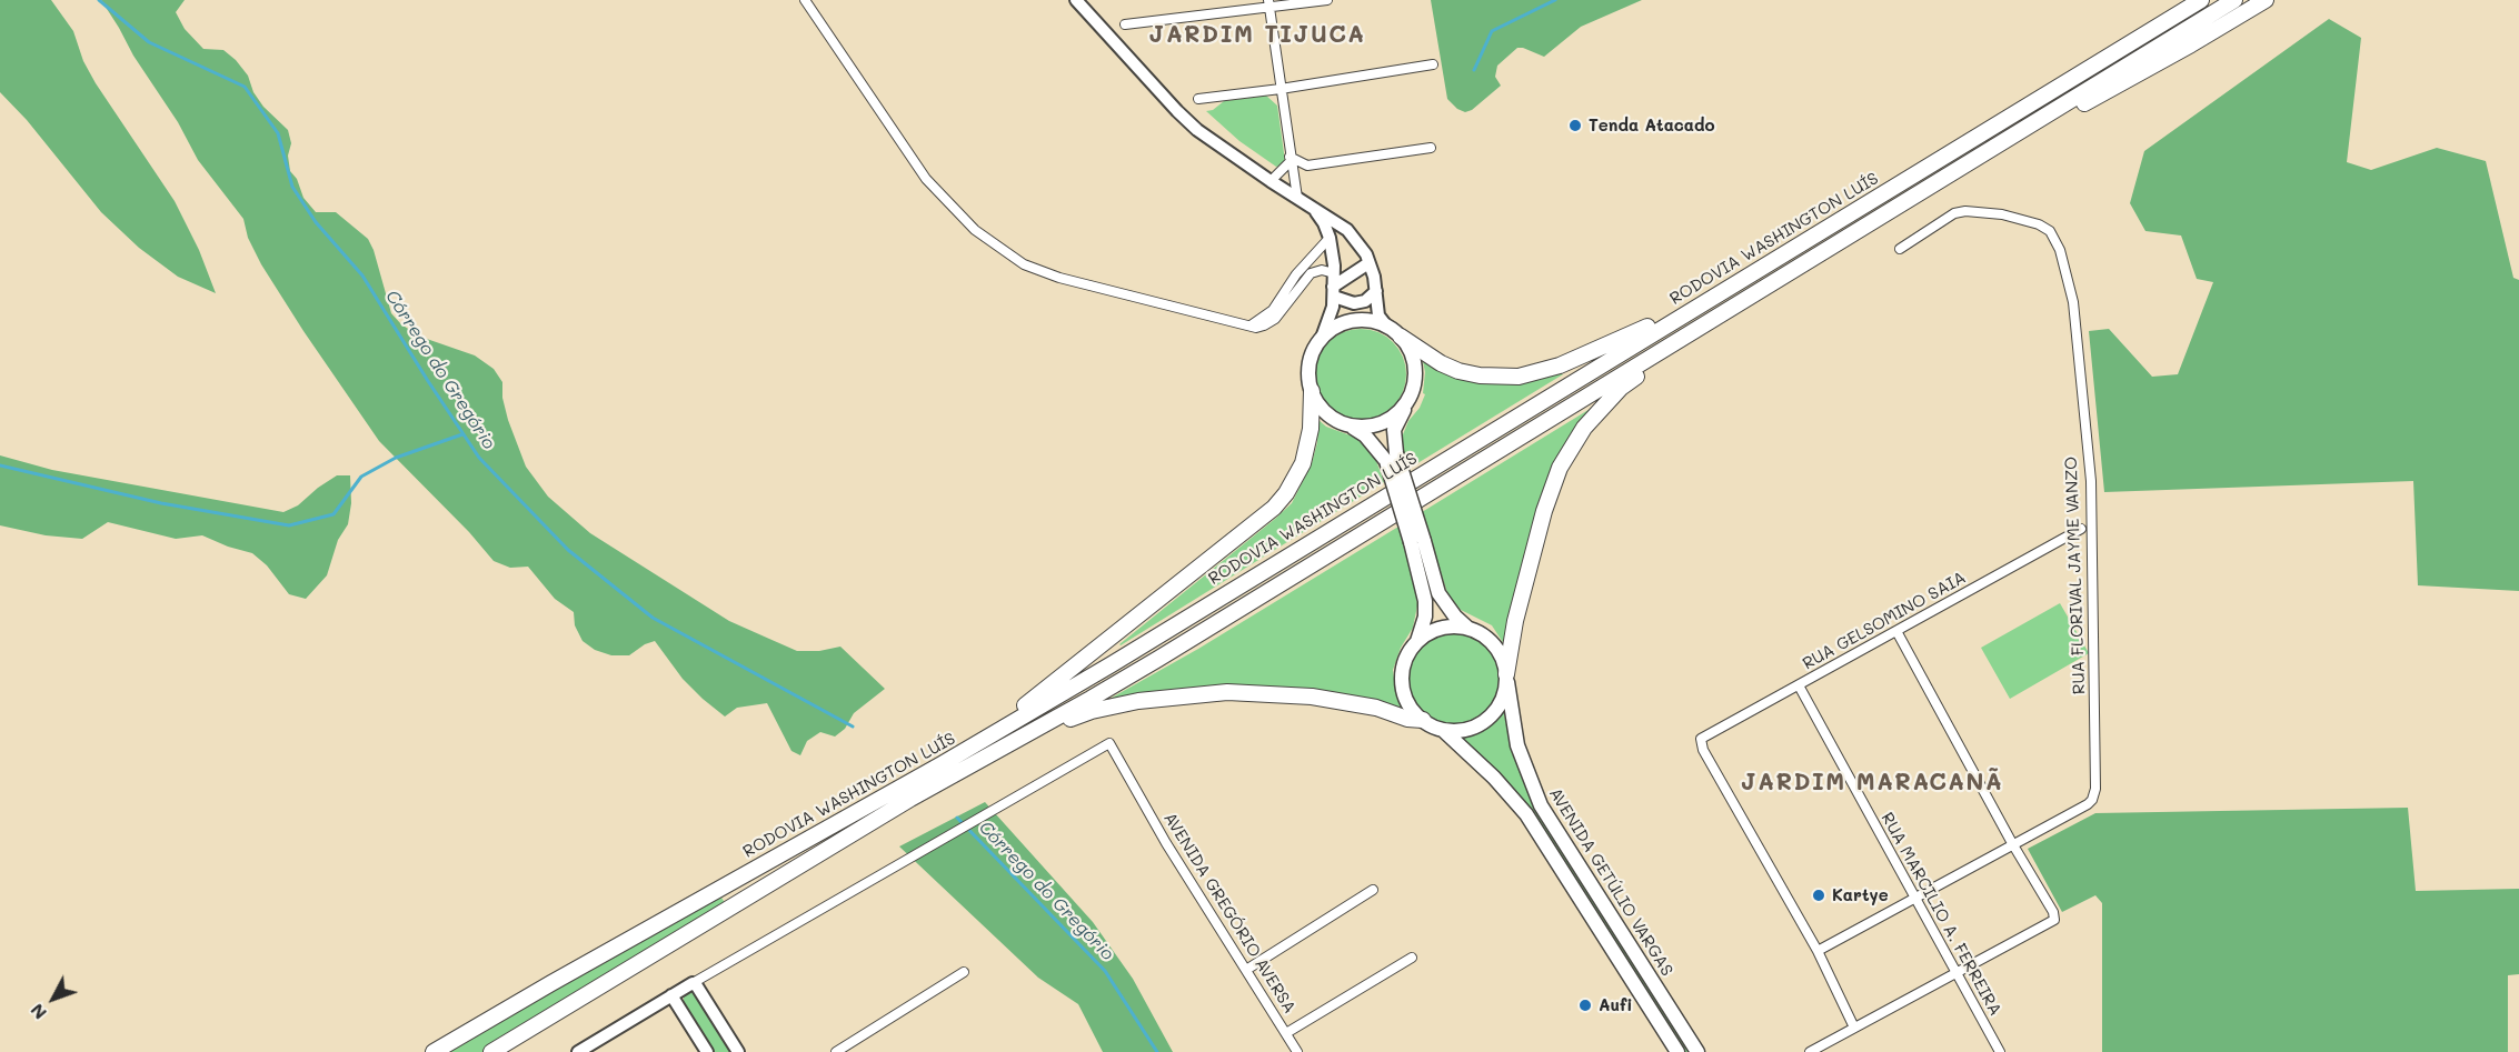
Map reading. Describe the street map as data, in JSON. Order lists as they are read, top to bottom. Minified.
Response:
{"streets":{"highway":["RODOVIA WASHINGTON LUÍS"],"main road":["AVENIDA GETÚLIO VARGAS"],"street":["RUA FLORIVAL JAYME VANZO","RUA GELSOMINO SAIA","AVENIDA GREGÓRIO AVERSA","RUA MARCILIO A. FERREIRA"]},"crossings":[["RUA GELSOMINO SAIA","RUA MARCILIO A. FERREIRA"]],"districts":["JARDIM TIJUCA","JARDIM MARACANÃ"],"water":["Córrego do Gregório"],"places":["Tenda Atacado","Kartye","Aufi"],"north":"bottom left"}
